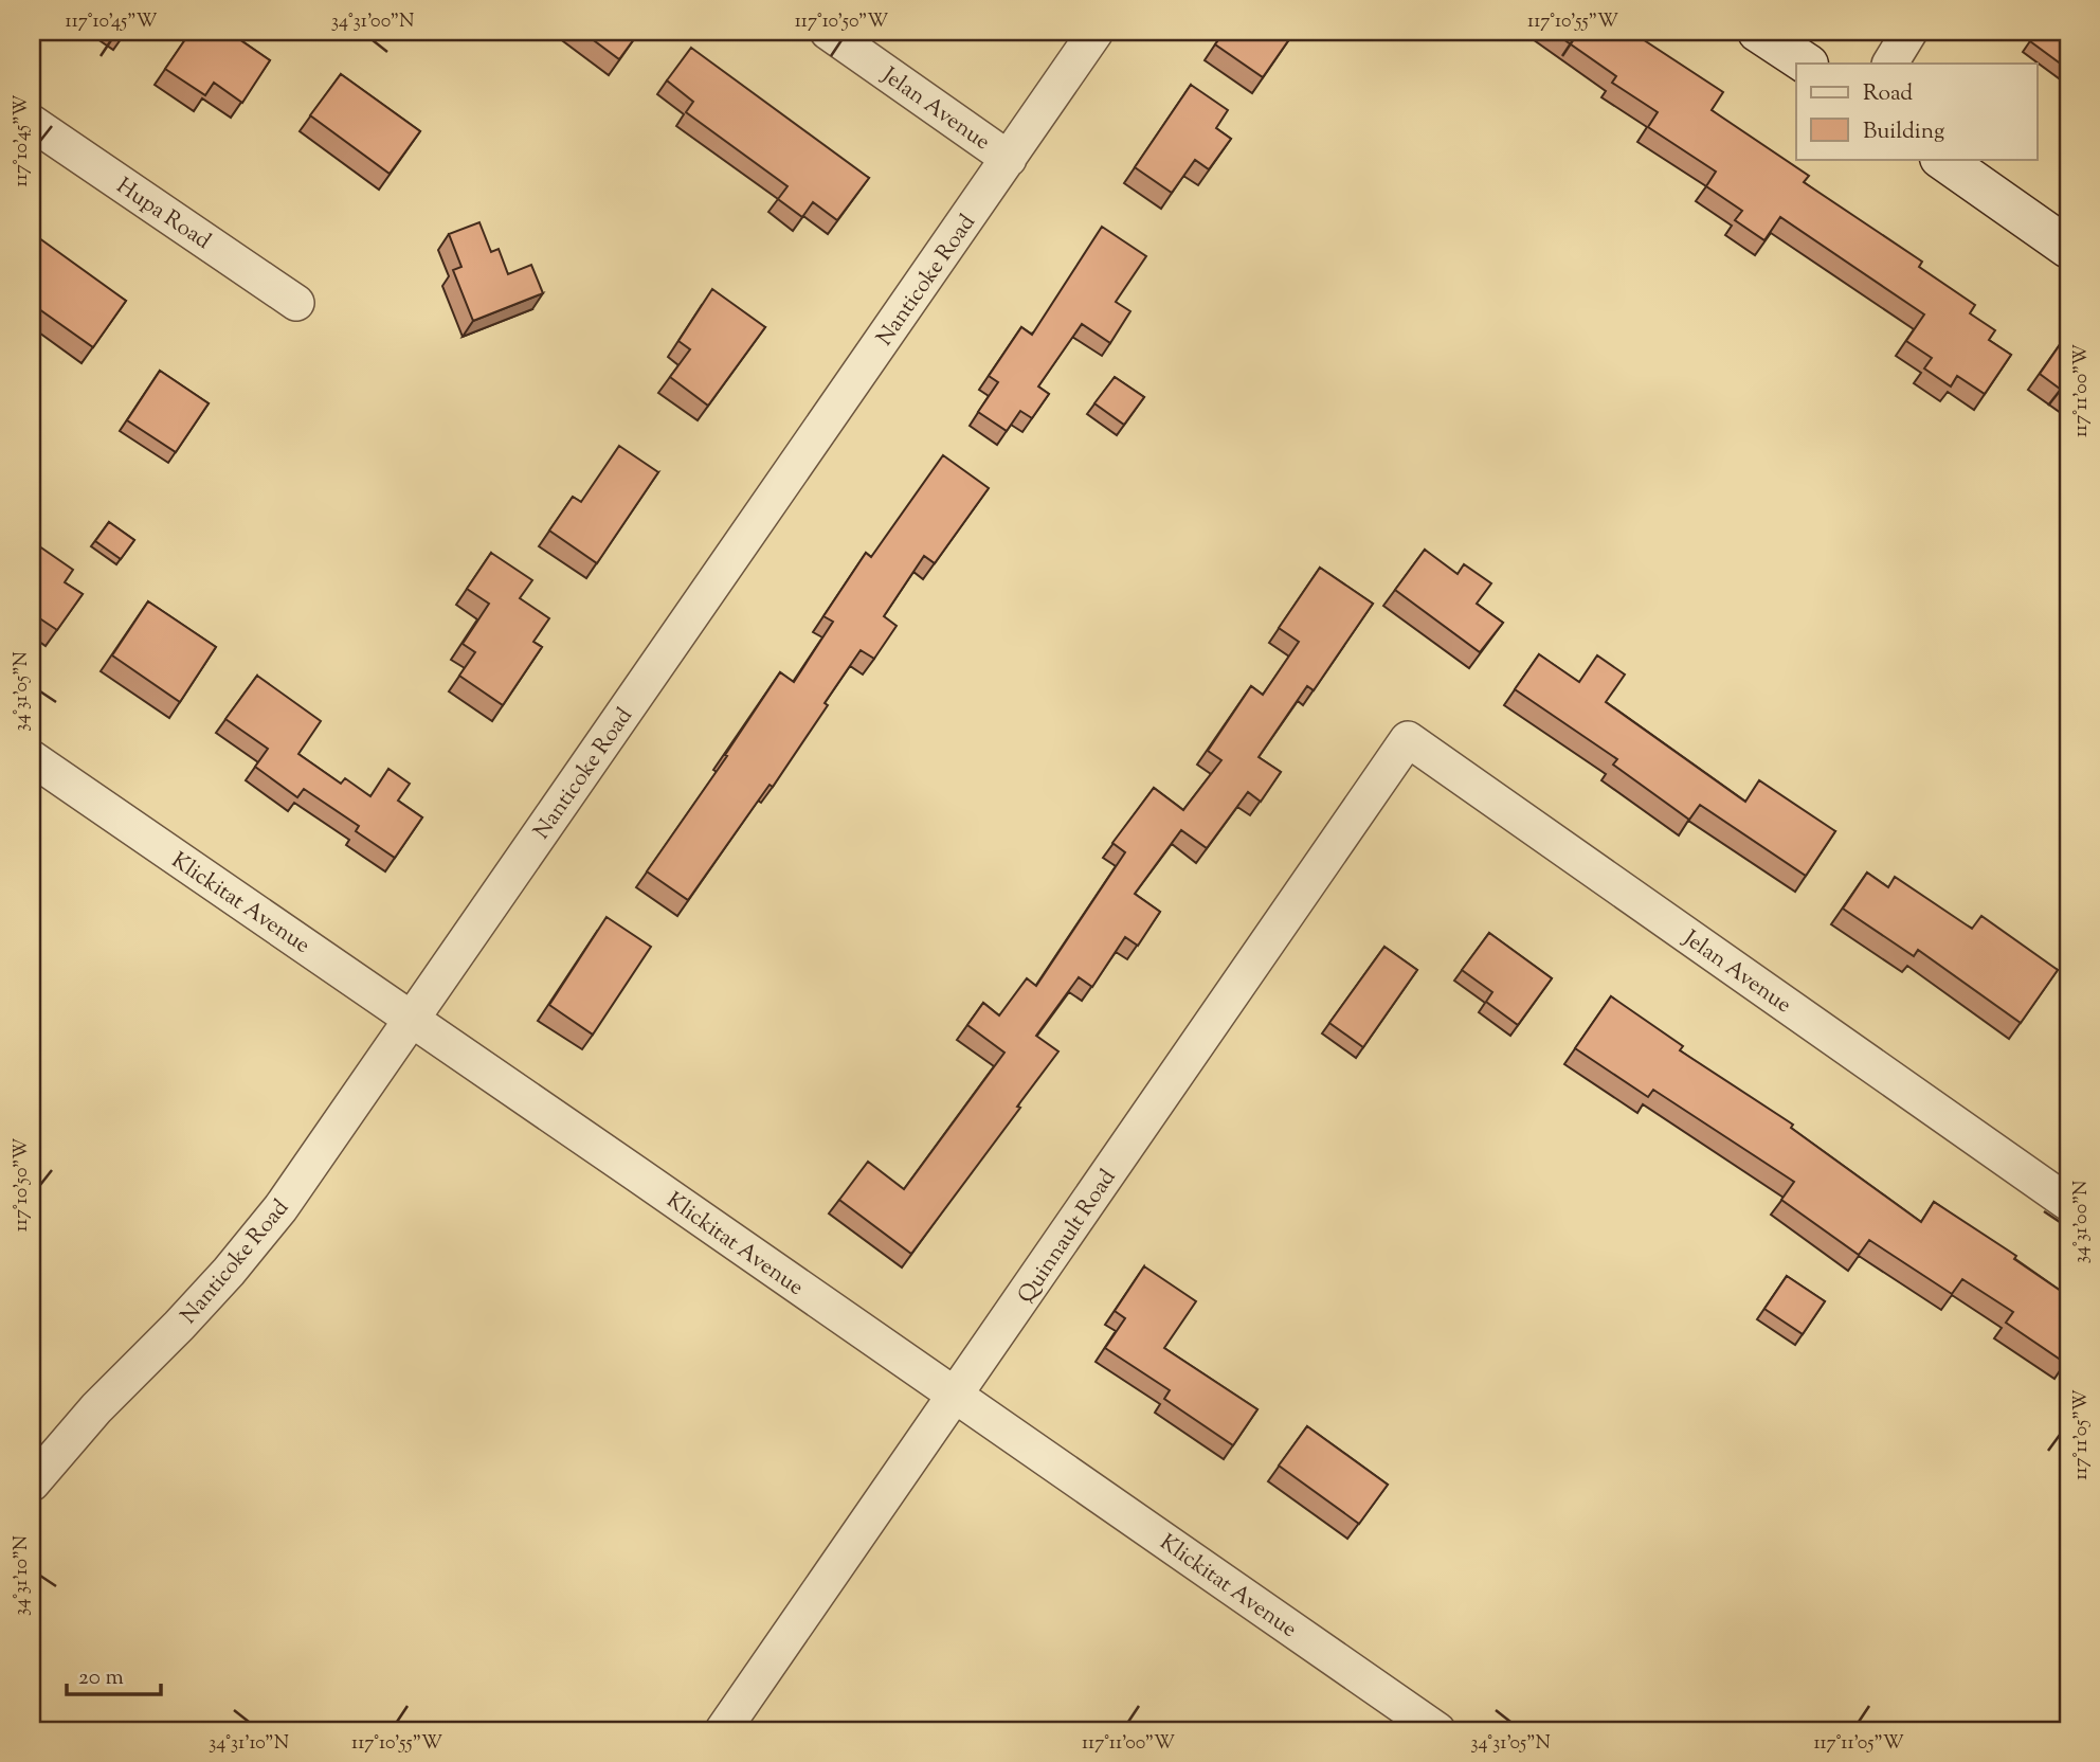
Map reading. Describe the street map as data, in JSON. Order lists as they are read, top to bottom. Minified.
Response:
{"streets":{"street":["Jelan Avenue","Hupa Road","Nanticoke Road","Klickitat Avenue","Quinnault Road"]},"crossings":[["Jelan Avenue","Nanticoke Road"],["Jelan Avenue","Quinnault Road"],["Nanticoke Road","Klickitat Avenue"],["Klickitat Avenue","Quinnault Road"]],"legend":["Road","Building"],"scale_bar":"20 m","coordinates":["117°10'45\"W","34°31'00\"N","117°10'50\"W","117°10'55\"W","117°11'00\"W","34°31'05\"N","117°11'05\"W","34°31'10\"N"]}
